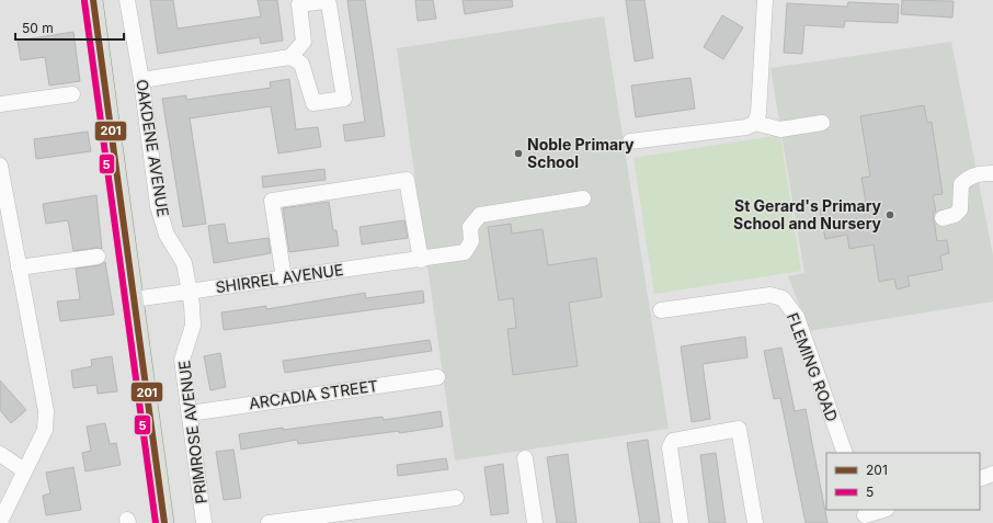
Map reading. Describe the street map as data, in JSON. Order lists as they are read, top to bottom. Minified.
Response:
{"streets":{"street":["OAKDENE AVENUE","SHIRREL AVENUE","FLEMING ROAD","ARCADIA STREET","PRIMROSE AVENUE"]},"crossings":[["OAKDENE AVENUE","SHIRREL AVENUE"],["OAKDENE AVENUE","PRIMROSE AVENUE"],["SHIRREL AVENUE","PRIMROSE AVENUE"],["ARCADIA STREET","PRIMROSE AVENUE"]],"places":["Noble Primary School","St Gerard's Primary School and Nursery"],"lines":["transit line 201","transit line 5"],"legend":["201","5"],"scale_bar":"50 m"}
